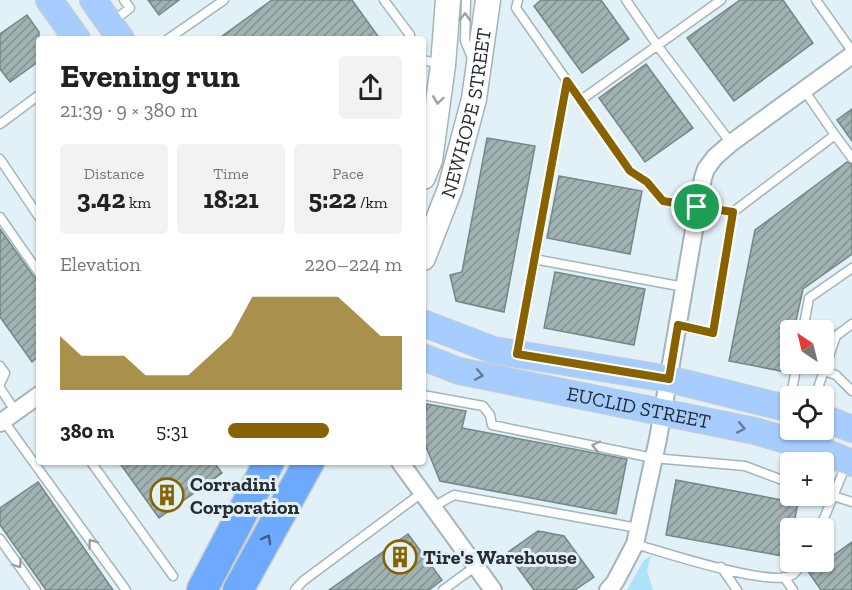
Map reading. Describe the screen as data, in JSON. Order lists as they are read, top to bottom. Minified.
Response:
{"streets":{"main road":["EUCLID STREET"],"street":["NEWHOPE STREET"]},"places":{"building":["Corradini Corporation","Tire's Warehouse"]},"north":"top left","page":{"heading":["Evening run","21:39 · 9 × 380 m"],"stats":[["Distance","3.42 km"],["Time","18:21"],["Pace","5:22 /km"]],"chart":["Elevation","220–224 m"],"map_buttons":["+","−"],"list":[{"name":"380 m","note":"5:31"}]}}
